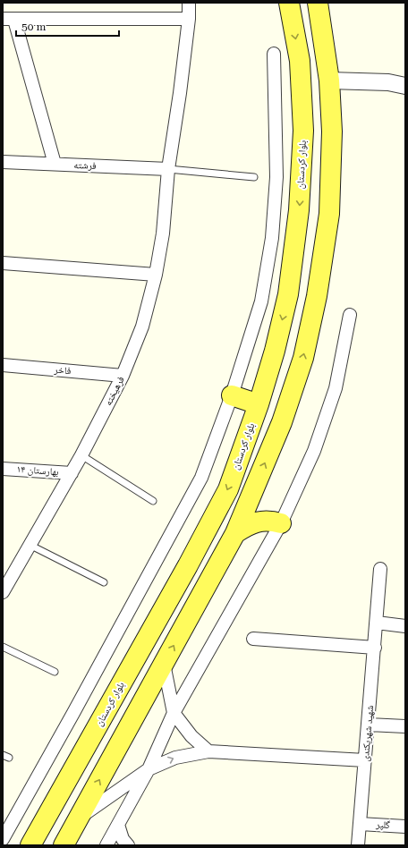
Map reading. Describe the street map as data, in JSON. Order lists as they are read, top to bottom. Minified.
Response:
{"streets":{"main road":["بلوار کردستان"],"street":["فرشته","فاخر","فرهیخته","بهارستان ۱۴","شهید شهریکندی","گلپر"]},"crossings":[["فرشته","فرهیخته"],["فاخر","فرهیخته"],["فرهیخته","بهارستان ۱۴"],["شهید شهریکندی","گلپر"]],"scale_bar":"50 m"}
